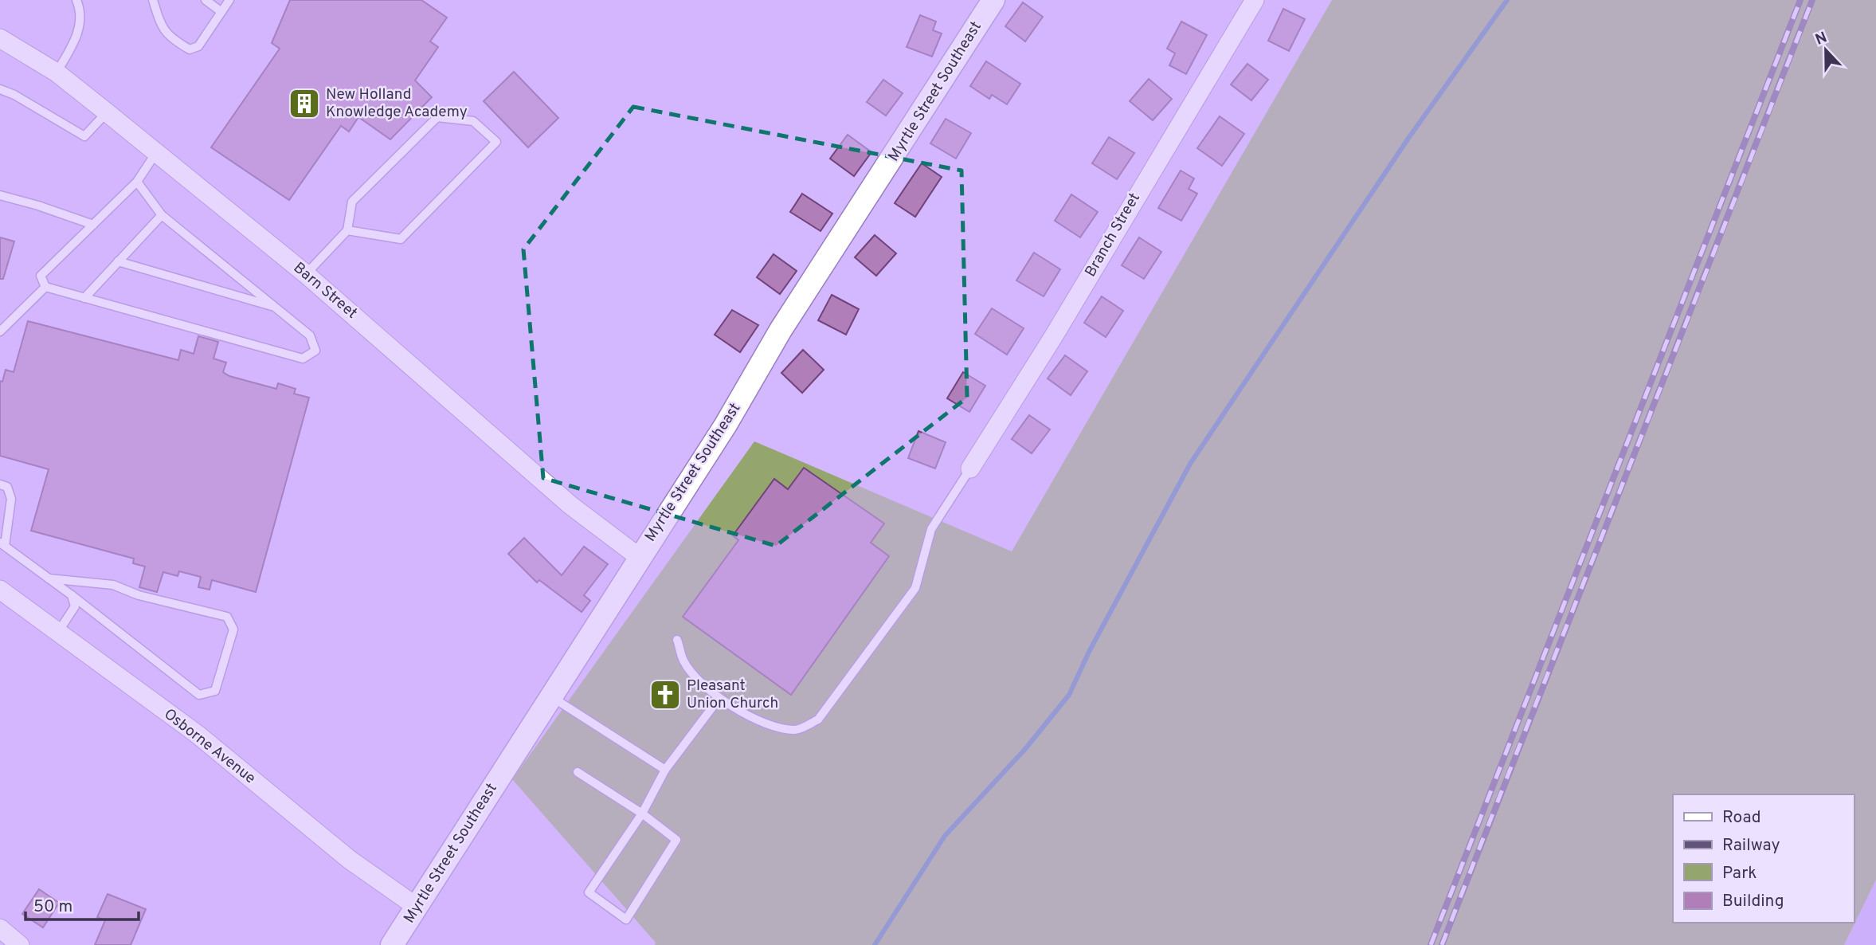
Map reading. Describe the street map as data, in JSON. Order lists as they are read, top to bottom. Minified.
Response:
{"streets":{"street":["Myrtle Street Southeast","Branch Street","Barn Street","Osborne Avenue"]},"crossings":[["Myrtle Street Southeast","Barn Street"],["Myrtle Street Southeast","Osborne Avenue"]],"places":{"building":["New Holland Knowledge Academy"],"church":["Pleasant Union Church"]},"legend":["Road","Railway","Park","Building"],"scale_bar":"50 m","north":"top"}
